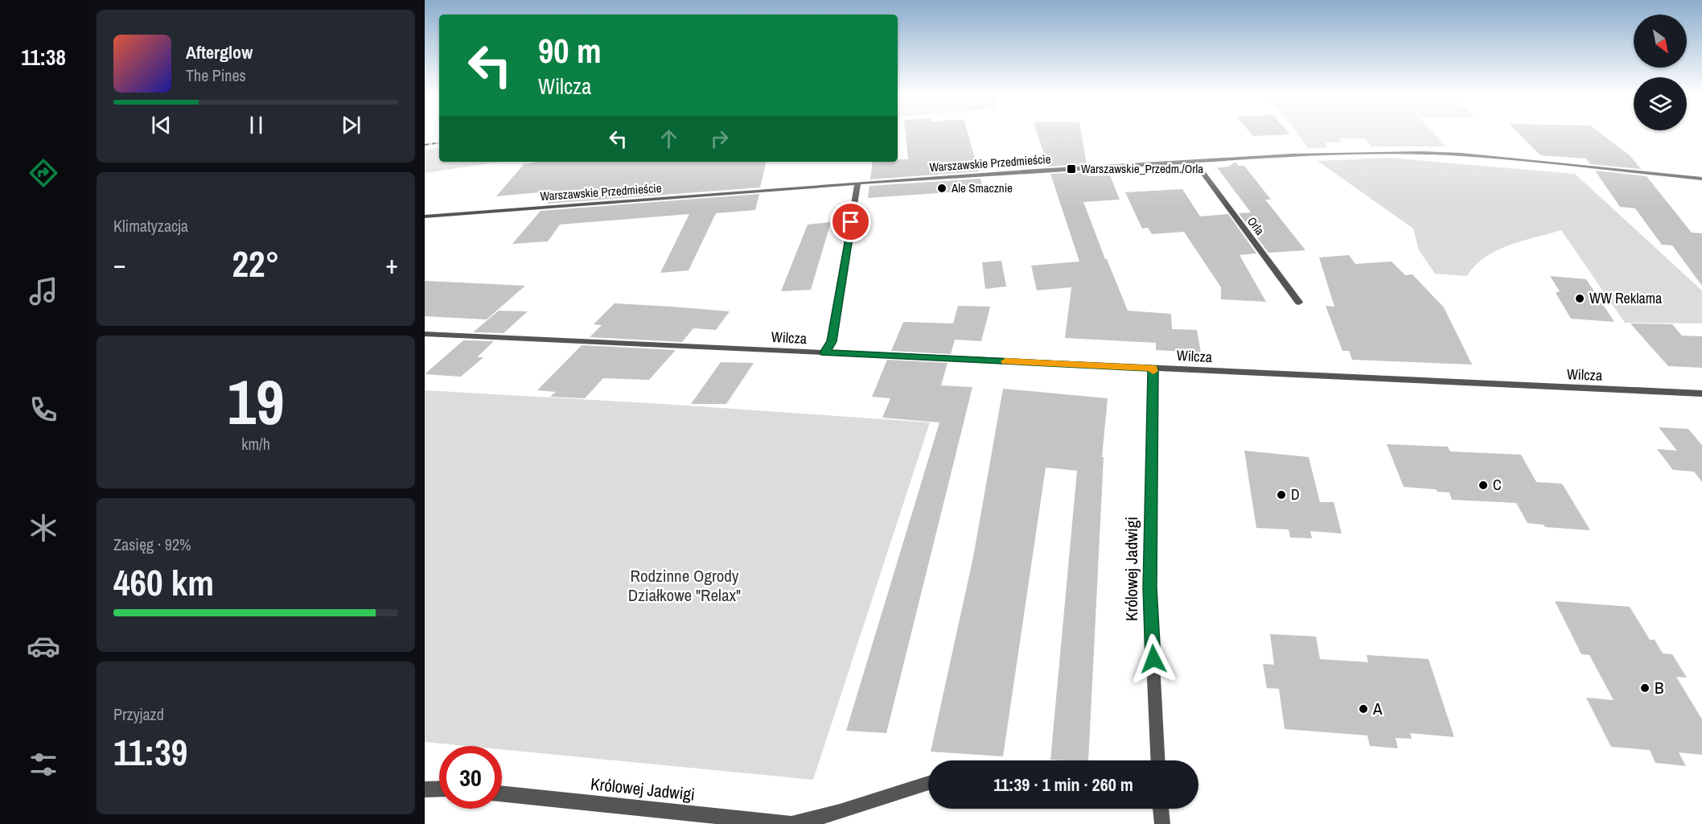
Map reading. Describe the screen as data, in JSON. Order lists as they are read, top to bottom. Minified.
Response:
{"streets":{"street":["Warszawskie Przedmieście","Orla","Wilcza","Królowej Jadwigi"]},"crossings":[["Warszawskie Przedmieście","Orla"],["Wilcza","Królowej Jadwigi"]],"parks":["Rodzinne Ogrody Działkowe \"Relax\""],"places":{"transit":["Warszawskie_Przedm./Orla"],"other":["Ale Smacznie","WW Reklama","C","D","B","A"]},"north":"bottom right","page":{"tabs":"11:38","turn":["90 m","Wilcza"],"song":["Afterglow","The Pines"],"tile":["Klimatyzacja",["19","km/h"],["Zasięg · 92%","460 km"],["Przyjazd","11:39"]],"heat":["−","22°","+"],"limit":"30","trip":"11:39 · 1 min · 260 m"}}
